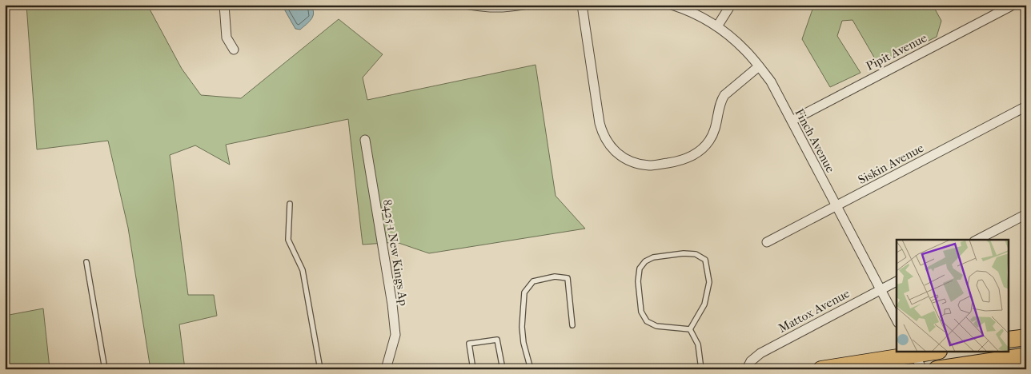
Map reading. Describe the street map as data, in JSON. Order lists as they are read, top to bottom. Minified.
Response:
{"streets":{"street":["Pipit Avenue","Finch Avenue","Siskin Avenue","8425-1 New Kings Ap","Mattox Avenue"]},"crossings":[["Pipit Avenue","Finch Avenue"],["Finch Avenue","Siskin Avenue"],["Finch Avenue","Mattox Avenue"]]}
